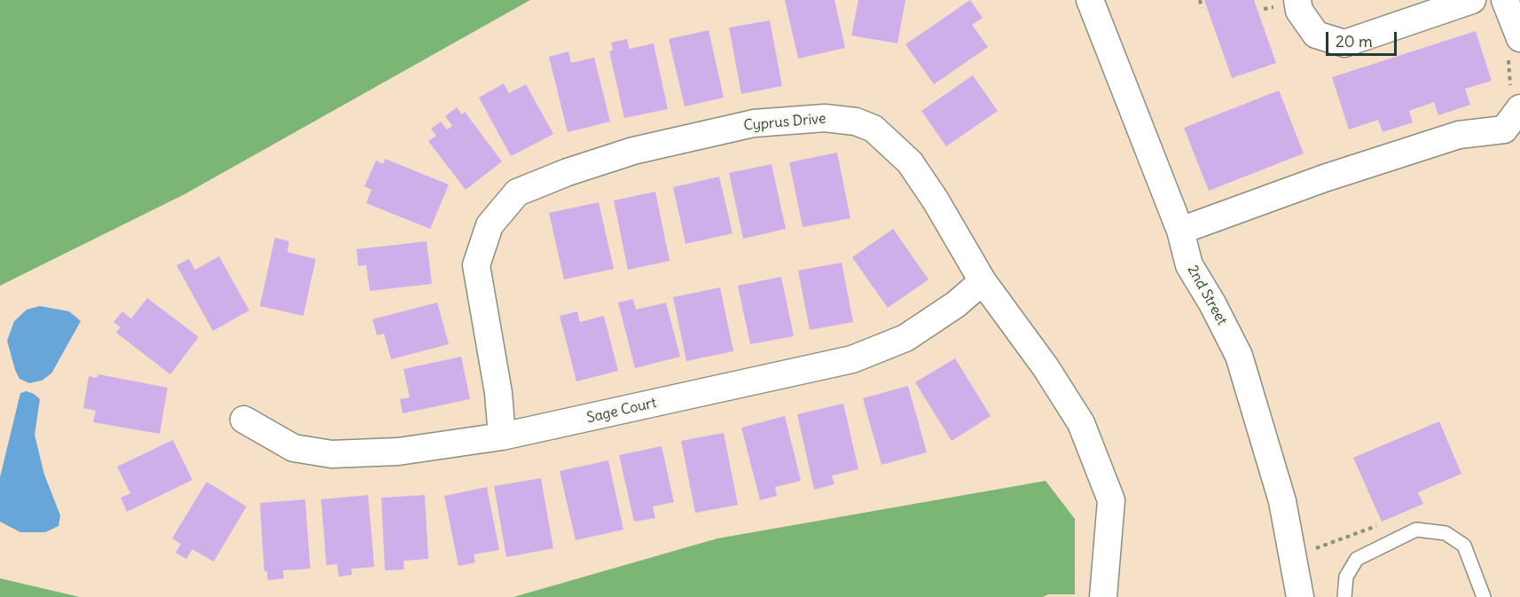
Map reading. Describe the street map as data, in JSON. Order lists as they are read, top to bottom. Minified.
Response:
{"streets":{"street":["Cyprus Drive","2nd Street","Sage Court"]},"crossings":[["Cyprus Drive","Sage Court"]],"scale_bar":"20 m"}
